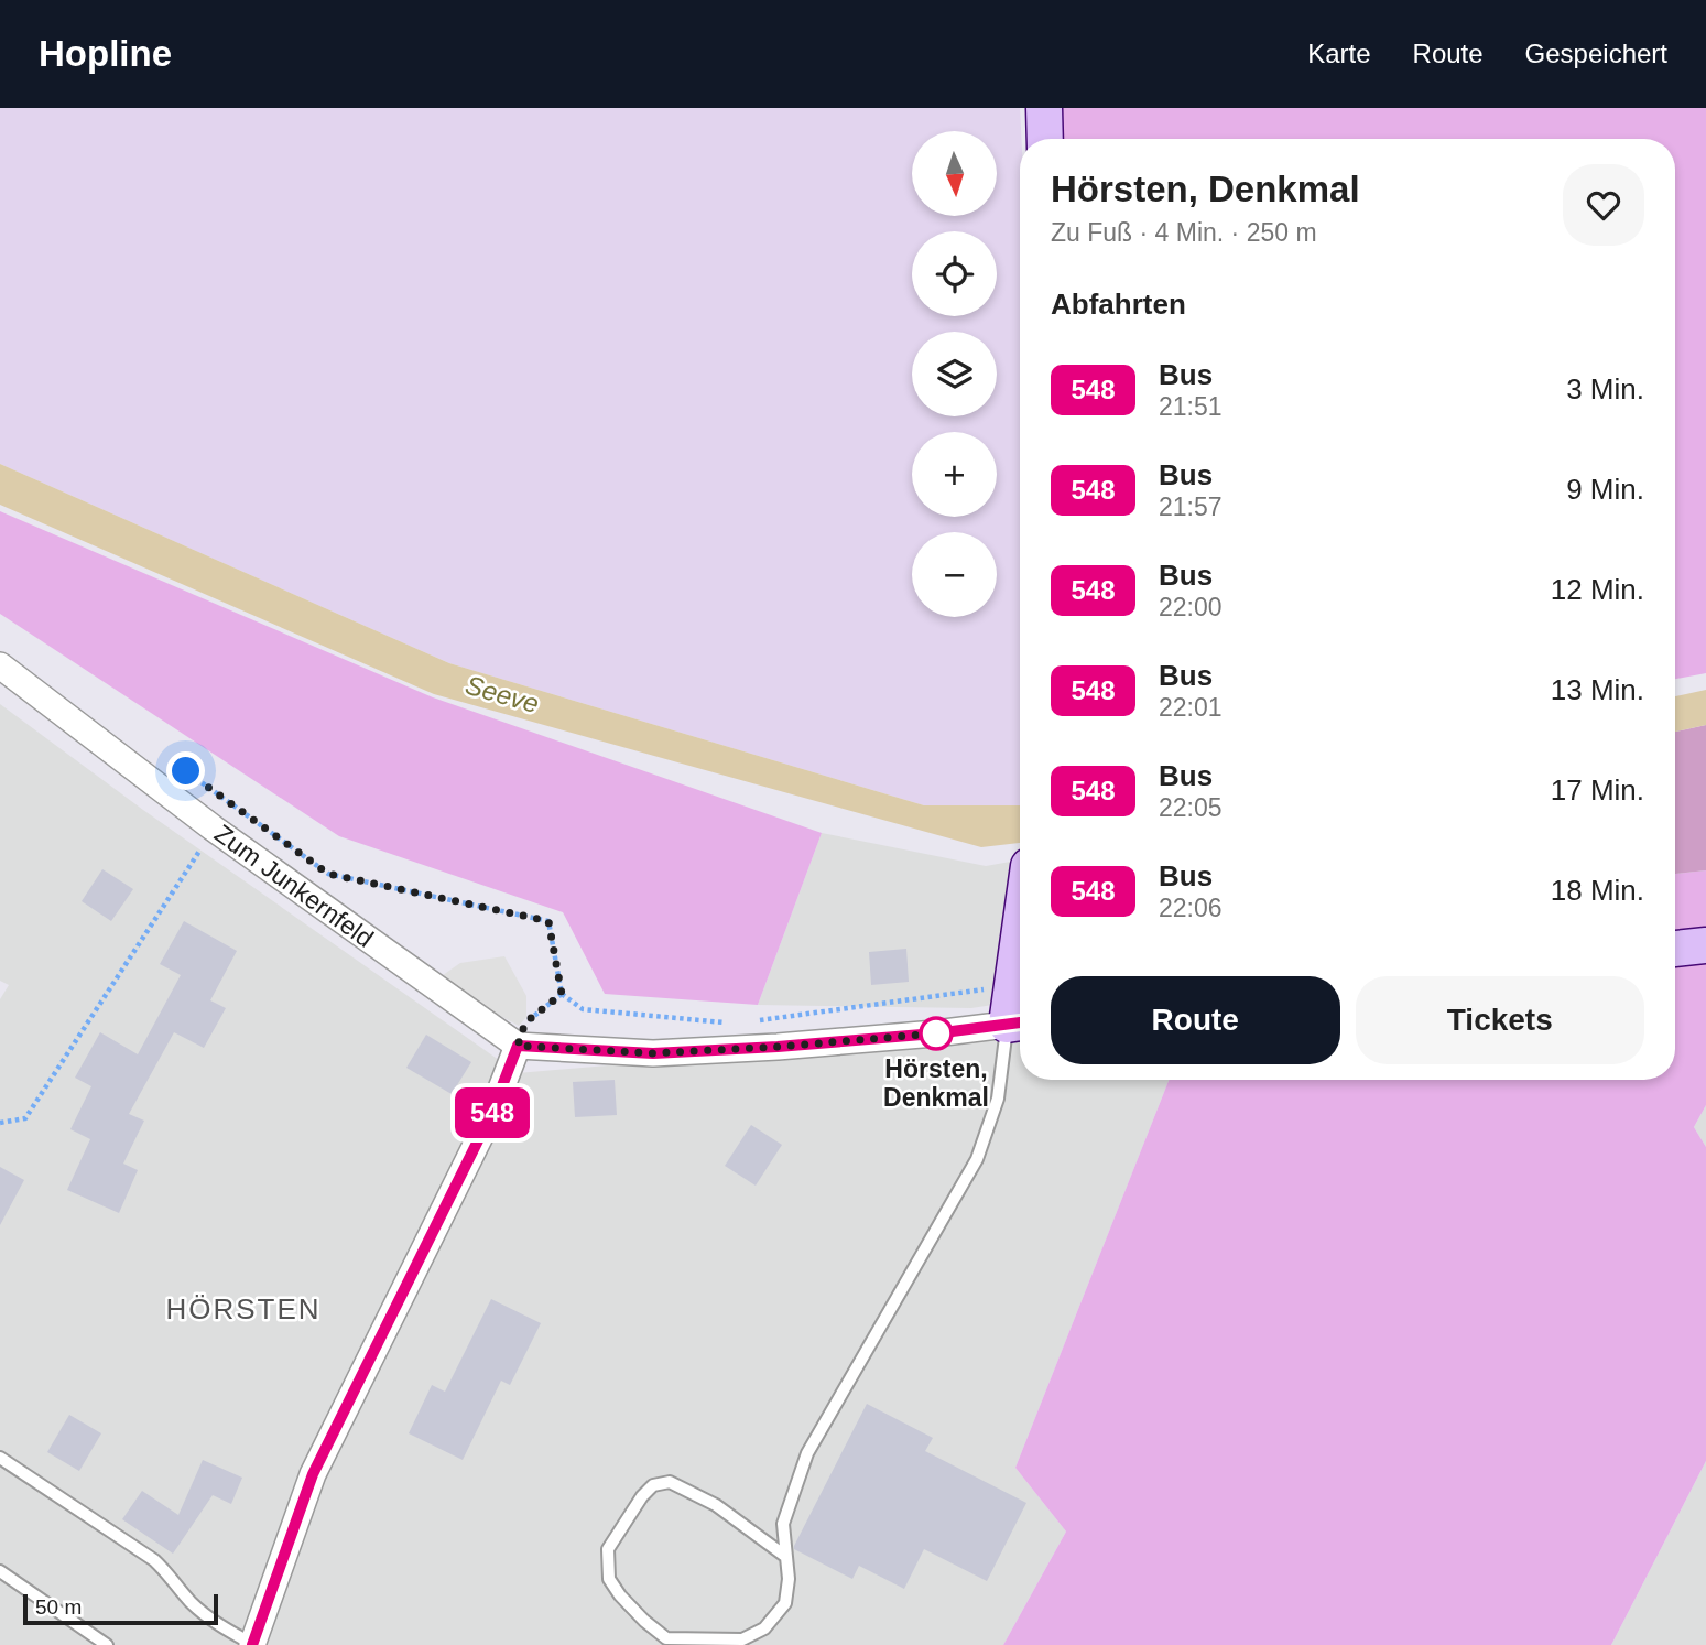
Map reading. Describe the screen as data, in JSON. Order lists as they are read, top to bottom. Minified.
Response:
{"streets":{"street":["Zum Junkernfeld"]},"districts":["HÖRSTEN"],"water":["Seeve"],"places":["Hörsten, Denkmal"],"lines":["bus line 548"],"scale_bar":"50 m","north":"bottom","page":{"header":"Hopline","nav":["Karte","Route","Gespeichert"],"on_map":"548","map_buttons":["+","−"],"heading":[["Hörsten, Denkmal","Zu Fuß · 4 Min. · 250 m"],"Abfahrten"],"list":[{"mark":"548","name":"Bus","note":"21:51","value":"3 Min."},{"mark":"548","name":"Bus","note":"21:57","value":"9 Min."},{"mark":"548","name":"Bus","note":"22:00","value":"12 Min."},{"mark":"548","name":"Bus","note":"22:01","value":"13 Min."},{"mark":"548","name":"Bus","note":"22:05","value":"17 Min."},{"mark":"548","name":"Bus","note":"22:06","value":"18 Min."}],"buttons":["Route","Tickets"],"scale":"50 m"}}
